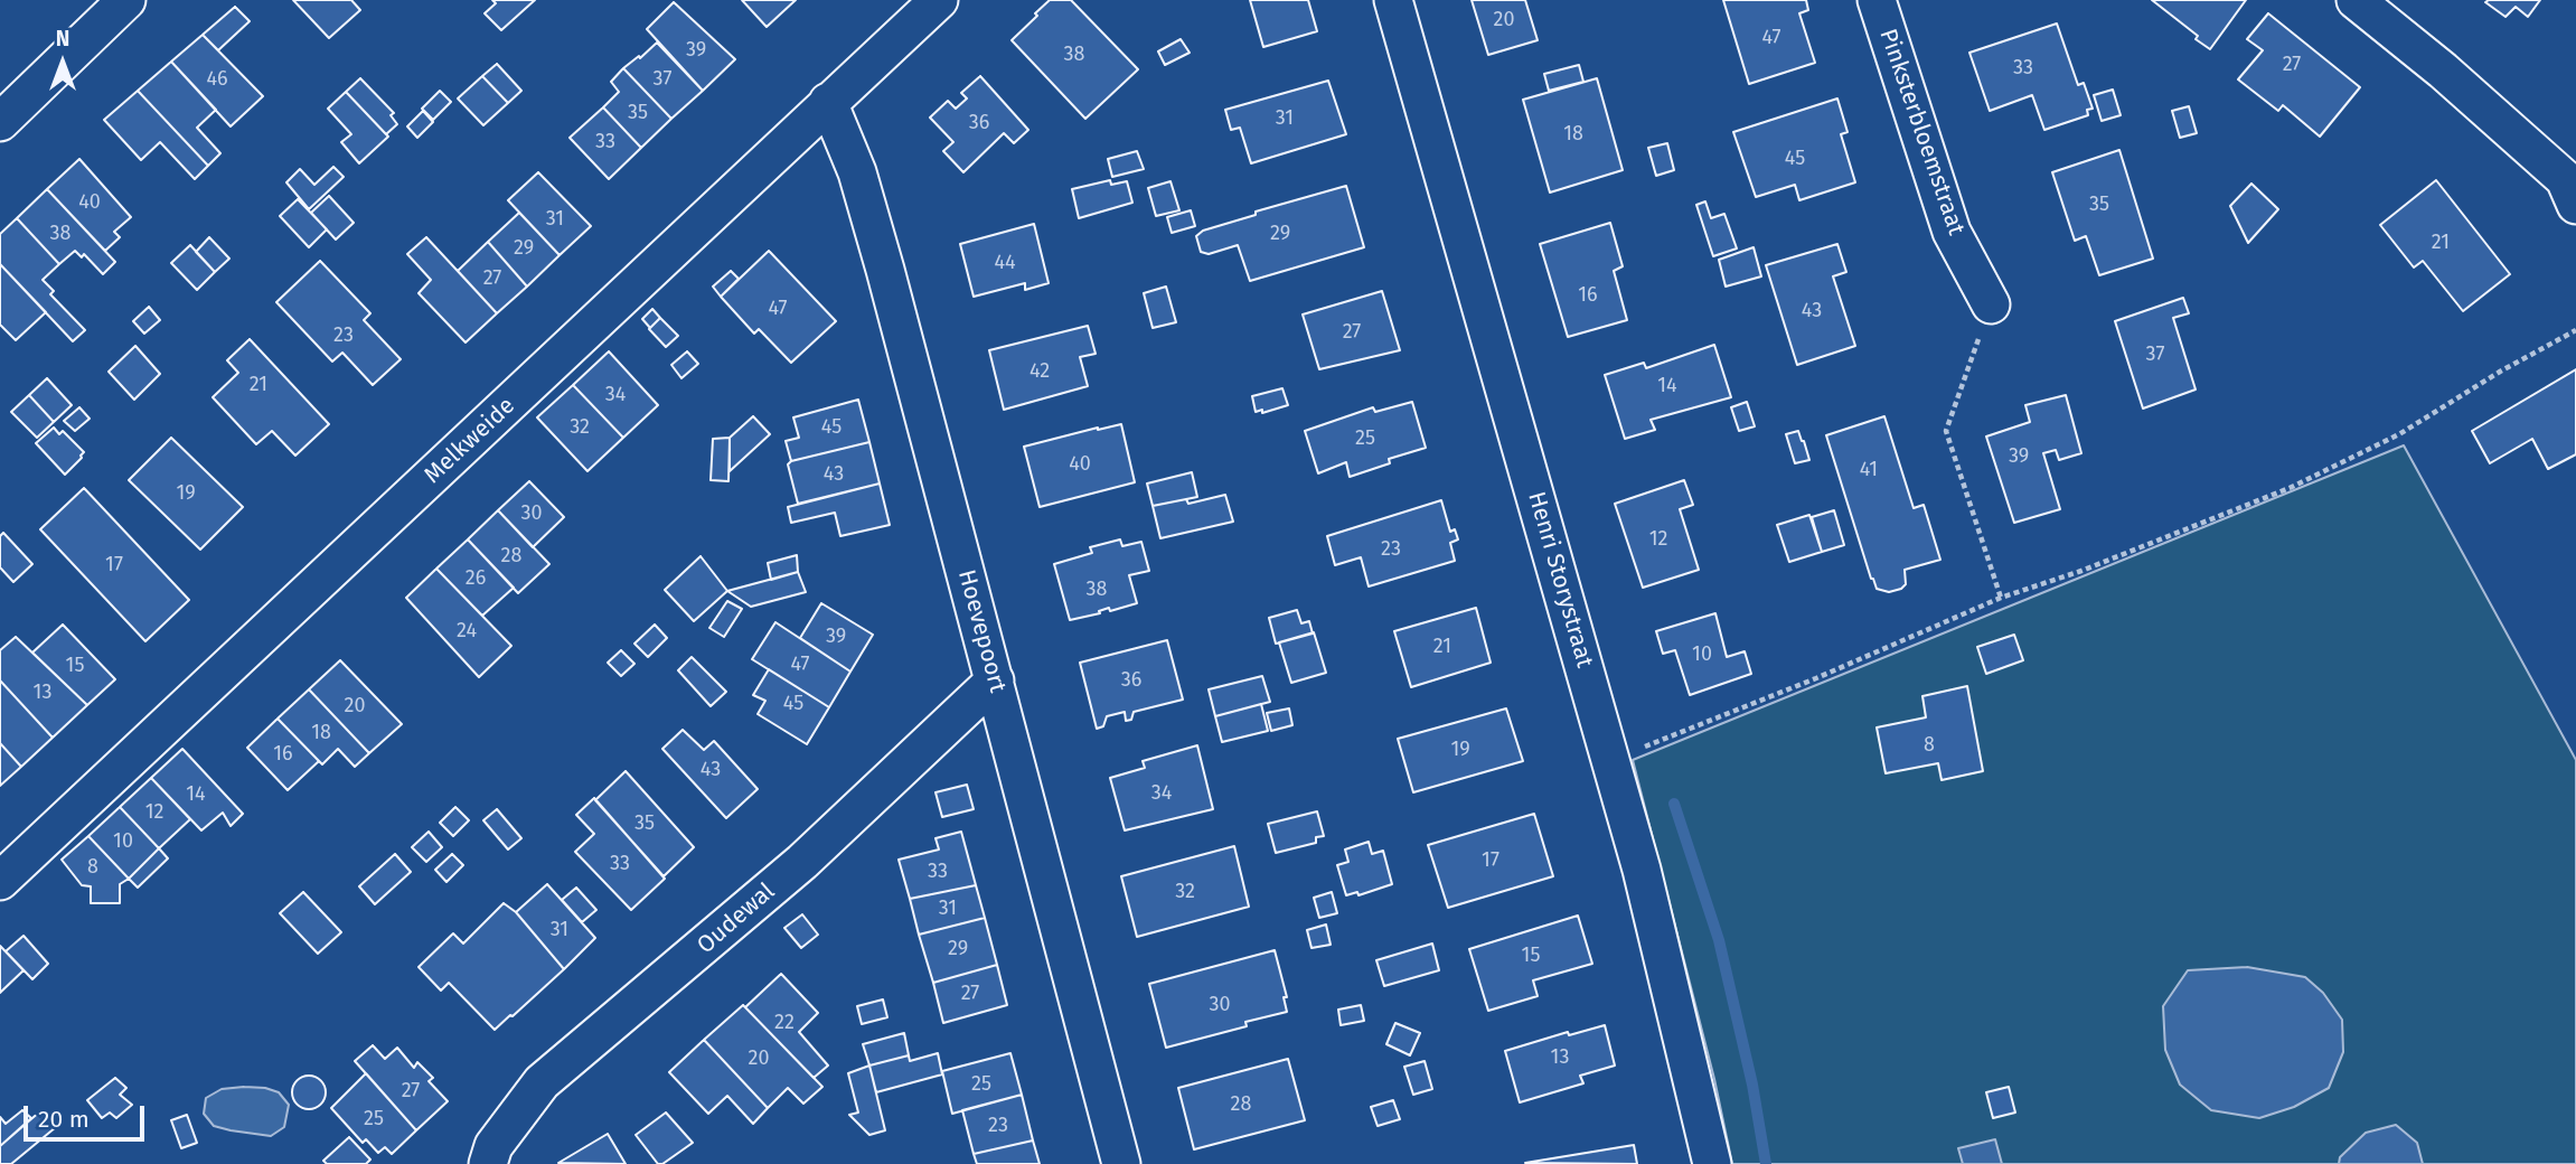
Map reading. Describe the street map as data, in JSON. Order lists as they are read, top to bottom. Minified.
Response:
{"streets":{"street":["Pinksterbloemstraat","Melkweide","Henri Storystraat","Hoevepoort","Oudewal"]},"crossings":[["Melkweide","Hoevepoort"],["Hoevepoort","Oudewal"]],"house_numbers":["20","47","39","38","27","33","46","37","35","31","36","18","33","45","40","35","31","38","29","21","29","44","27","16","47","43","27","23","37","42","21","14","34","32","45","25","39","40","41","43","19","30","12","23","28","17","26","38","24","39","21","10","47","15","36","13","45","20","18","8","19","16","43","34","14","12","35","10","17","33","8","33","32","31","31","29","15","27","30","22","13","20","25","27","28","25","23"],"scale_bar":"20 m","north":"top"}
